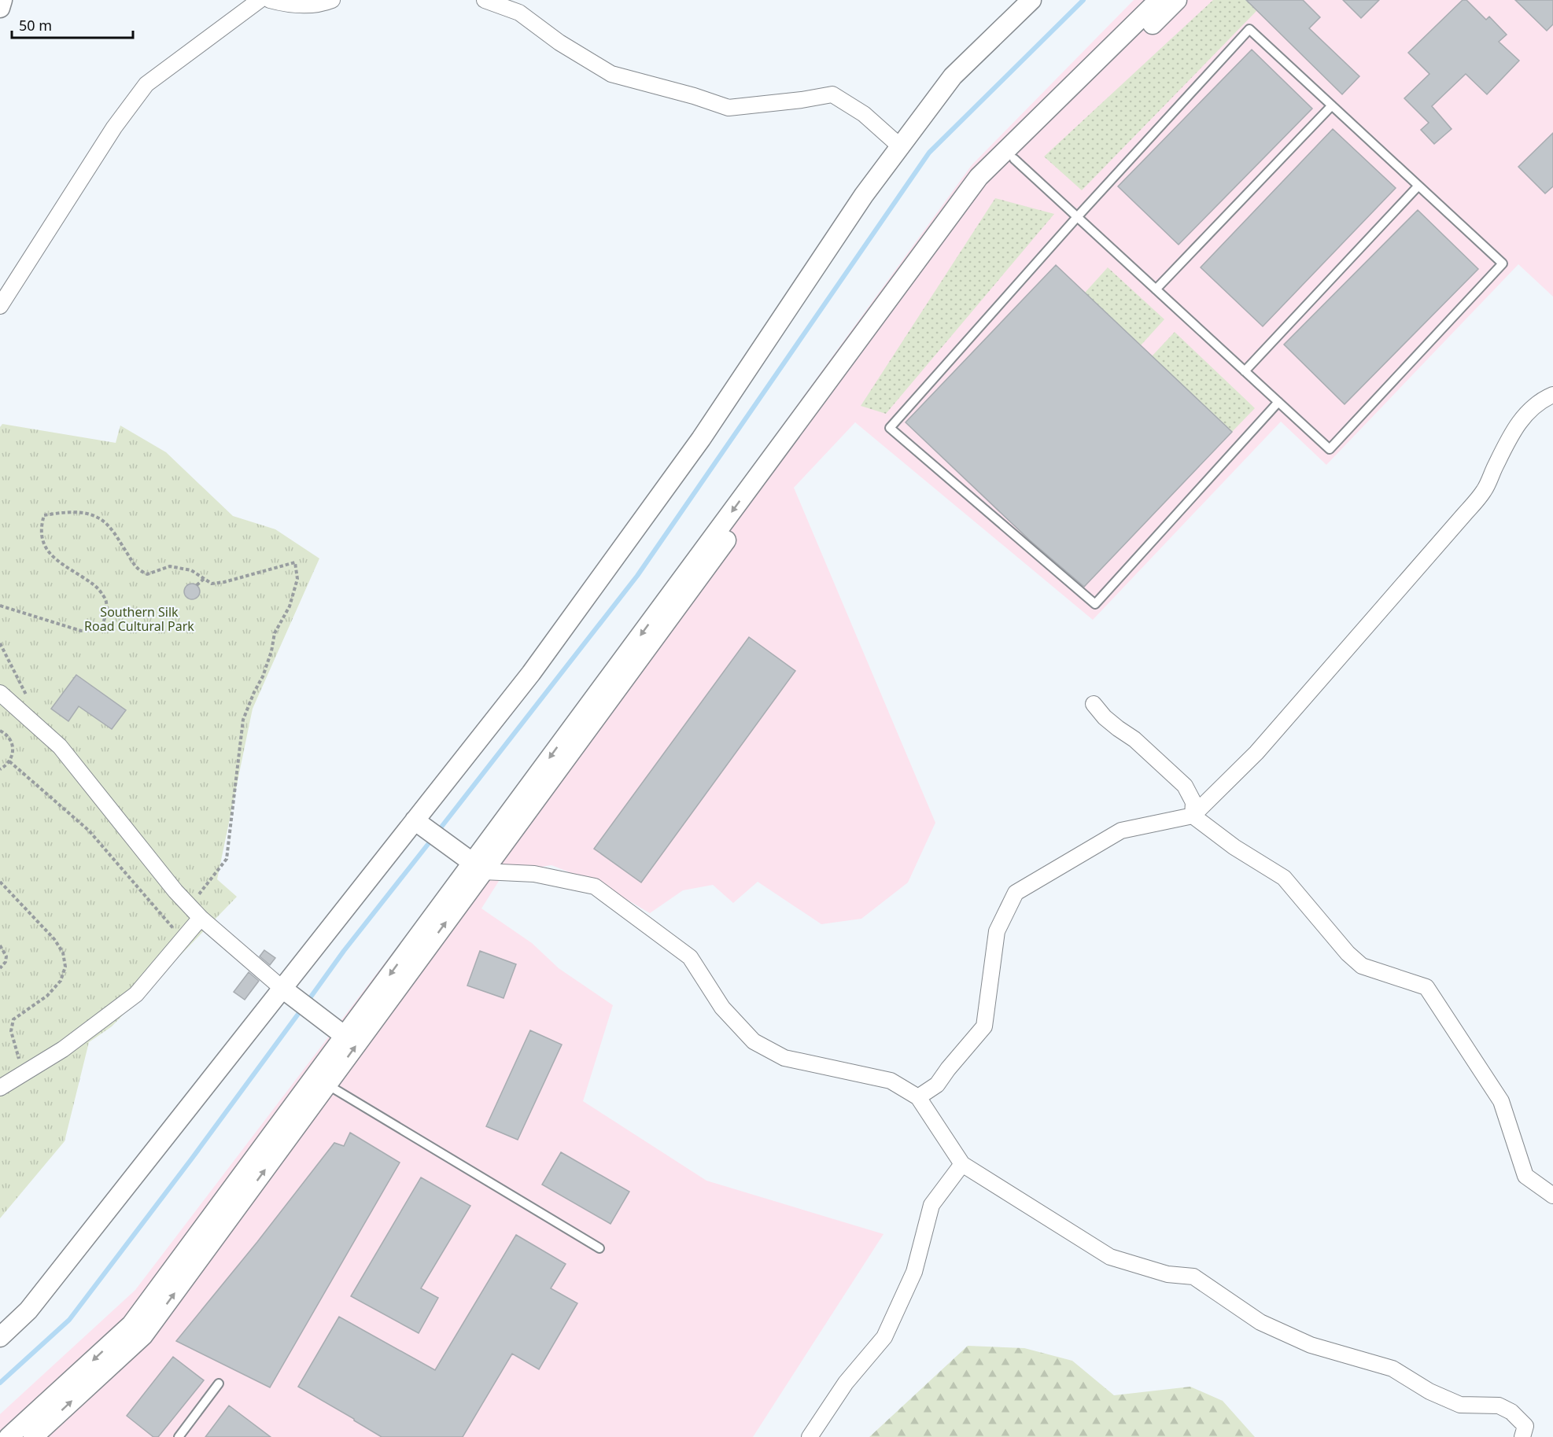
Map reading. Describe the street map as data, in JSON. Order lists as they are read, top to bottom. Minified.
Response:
{"parks":["Southern Silk Road Cultural Park"],"scale_bar":"50 m"}
